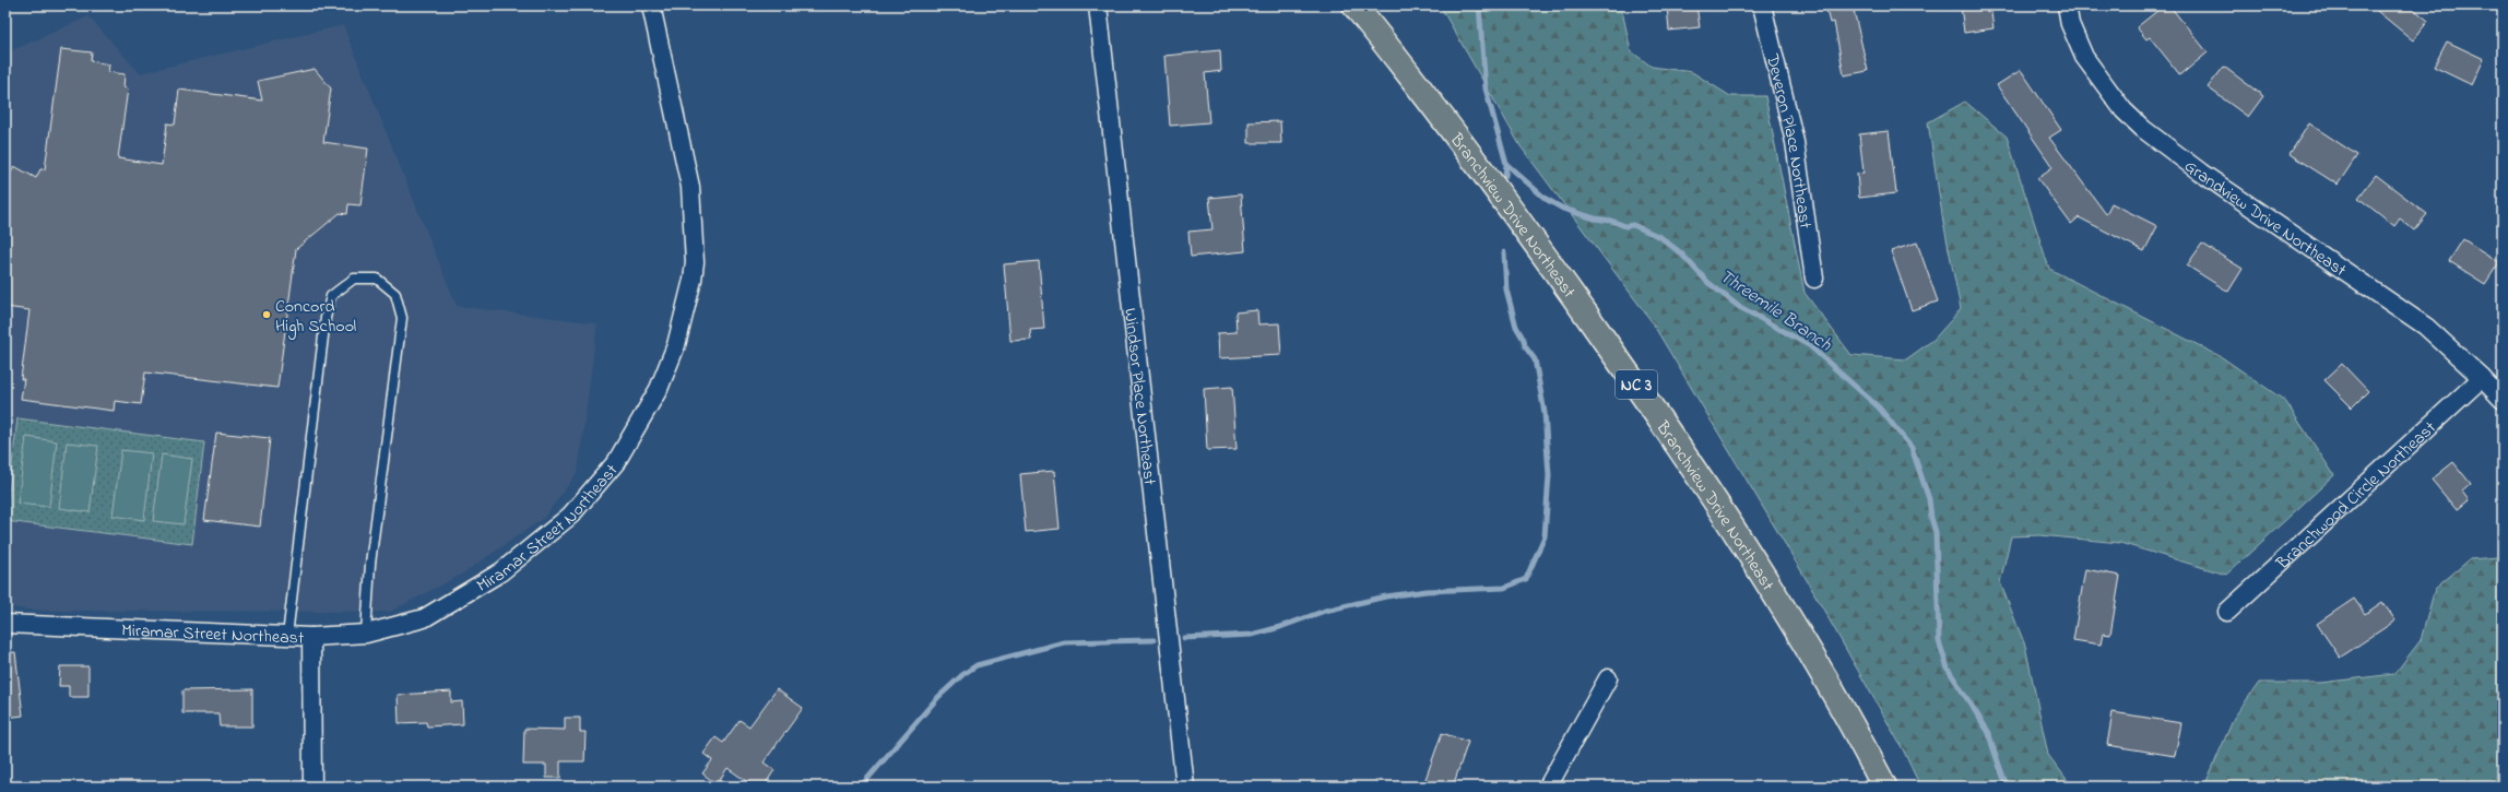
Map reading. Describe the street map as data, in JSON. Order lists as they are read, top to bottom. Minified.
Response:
{"streets":{"main road":["Branchview Drive Northeast","NC 3"],"street":["Deveron Place Northeast","Grandview Drive Northeast","Windsor Place Northeast","Branchwood Circle Northeast","Miramar Street Northeast"]},"crossings":[["Grandview Drive Northeast","Branchwood Circle Northeast"]],"water":["Threemile Branch"],"places":["Concord High School"]}
